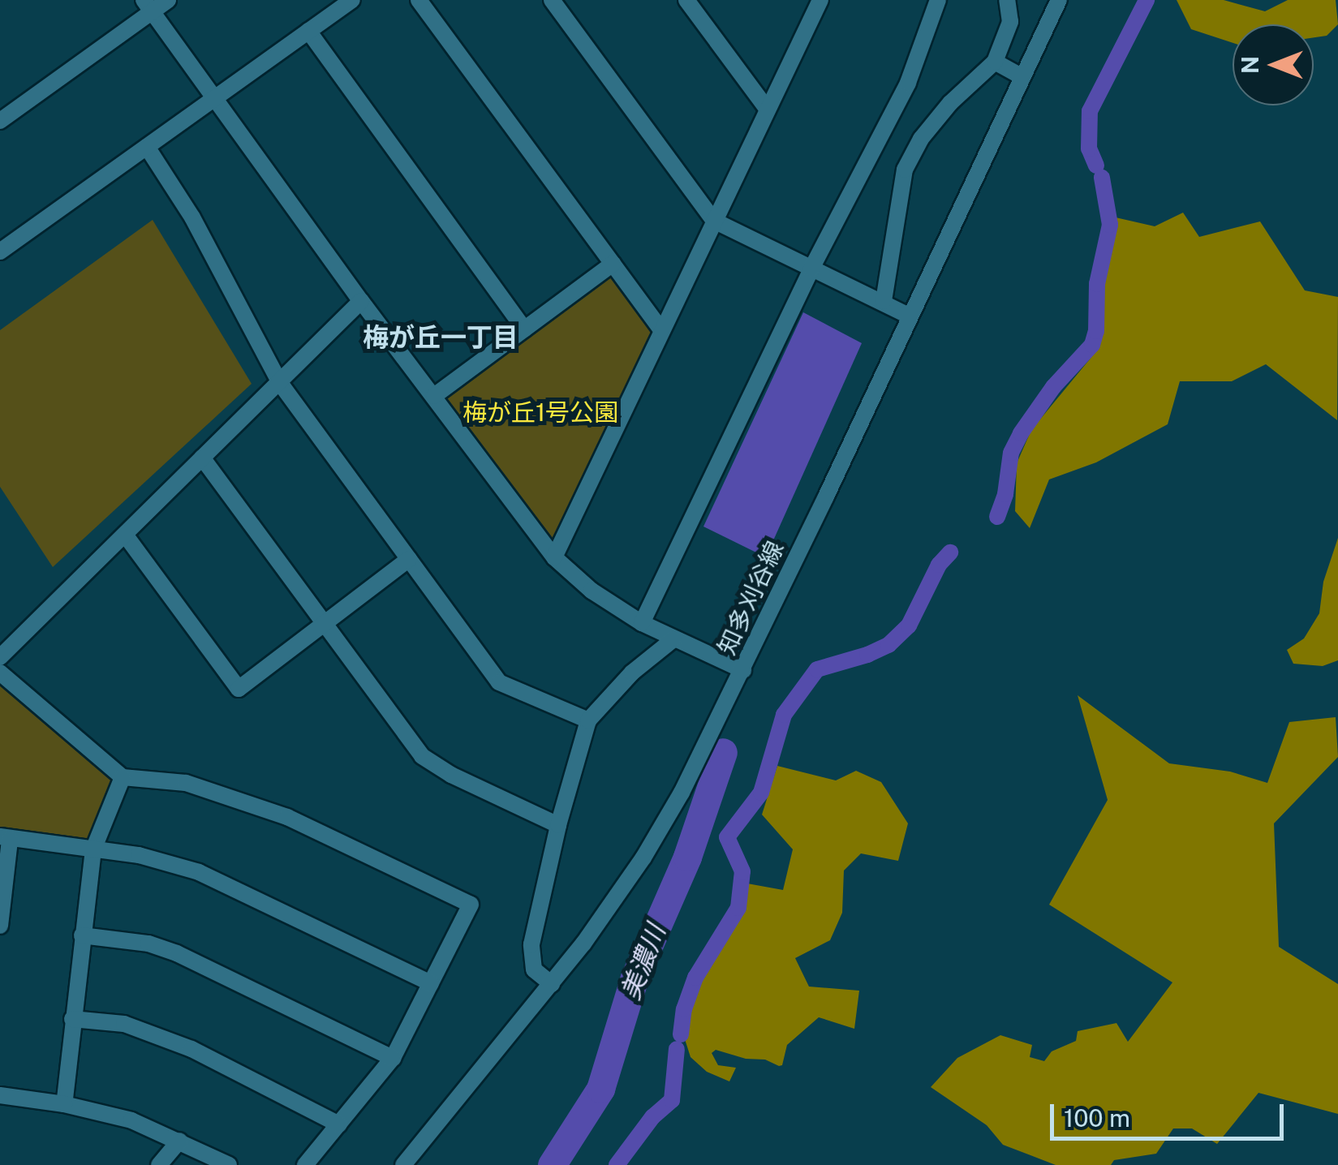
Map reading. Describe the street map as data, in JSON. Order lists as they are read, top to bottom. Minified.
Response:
{"streets":{"street":["知多刈谷線"]},"districts":["梅が丘一丁目"],"water":["美濃川"],"parks":["梅が丘1号公園"],"scale_bar":"100 m","north":"left"}
